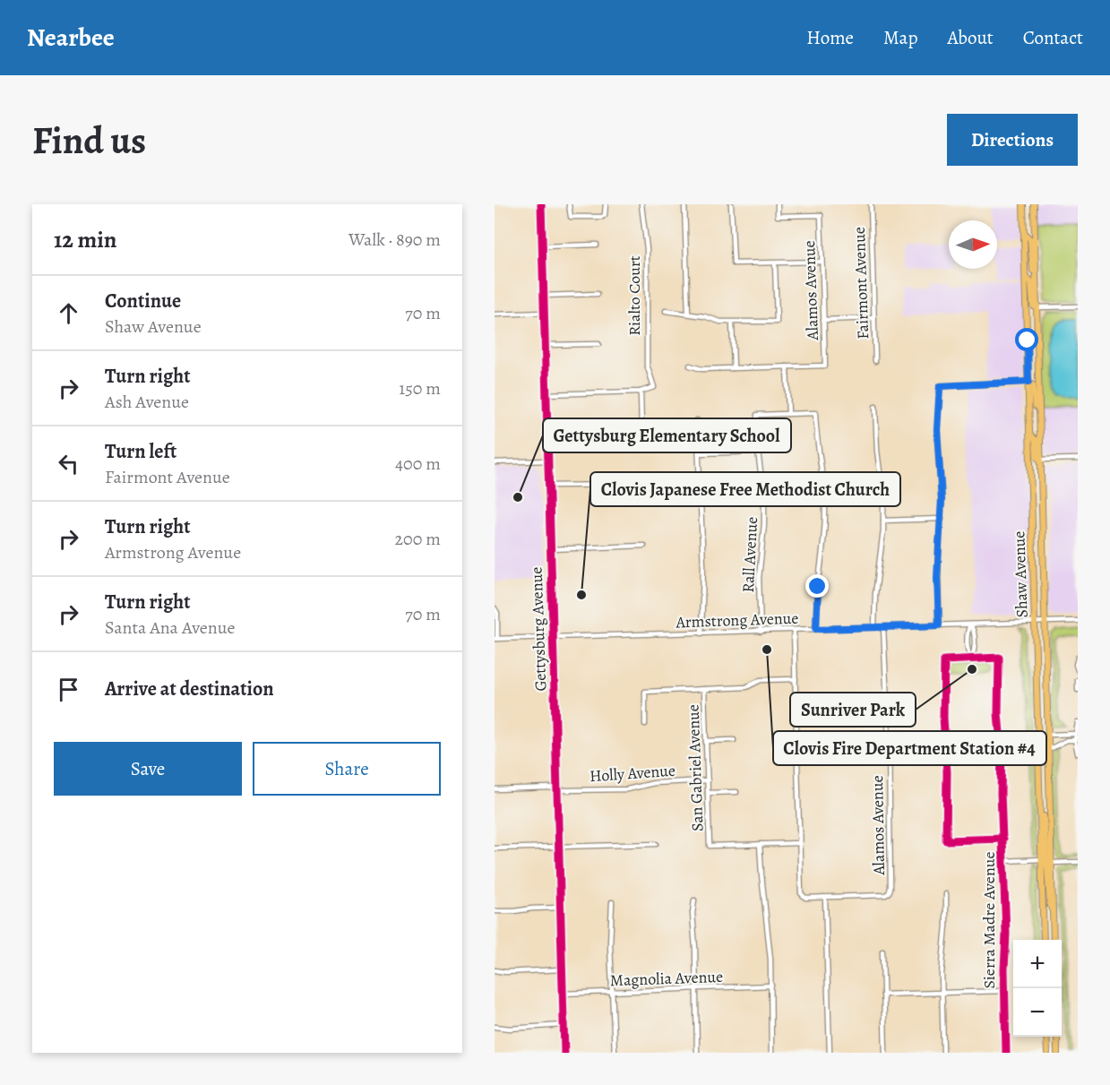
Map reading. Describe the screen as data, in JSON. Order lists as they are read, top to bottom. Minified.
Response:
{"streets":{"main road":["Shaw Avenue"],"street":["Fairmont Avenue","Alamos Avenue","Rialto Court","Rall Avenue","Armstrong Avenue","Gettysburg Avenue","San Gabriel Avenue","Holly Avenue","Sierra Madre Avenue","Magnolia Avenue"]},"crossings":[["Alamos Avenue","Armstrong Avenue"],["Rall Avenue","Armstrong Avenue"],["Shaw Avenue","Armstrong Avenue"],["Armstrong Avenue","Gettysburg Avenue"],["Gettysburg Avenue","Holly Avenue"],["Gettysburg Avenue","Magnolia Avenue"],["San Gabriel Avenue","Holly Avenue"]],"places":["Gettysburg Elementary School","Clovis Japanese Free Methodist Church","Clovis Fire Department Station #4","Sunriver Park"],"north":"right","page":{"header":"Nearbee","nav":["Home","Map","About","Contact"],"buttons":["Directions",["Save","Share"]],"title":"Find us","heading":["12 min","Walk · 890 m"],"list":[["Continue","Shaw Avenue","70 m"],["Turn right","Ash Avenue","150 m"],["Turn left","Fairmont Avenue","400 m"],["Turn right","Armstrong Avenue","200 m"],["Turn right","Santa Ana Avenue","70 m"],"Arrive at destination"],"map_buttons":["+","−"]}}
